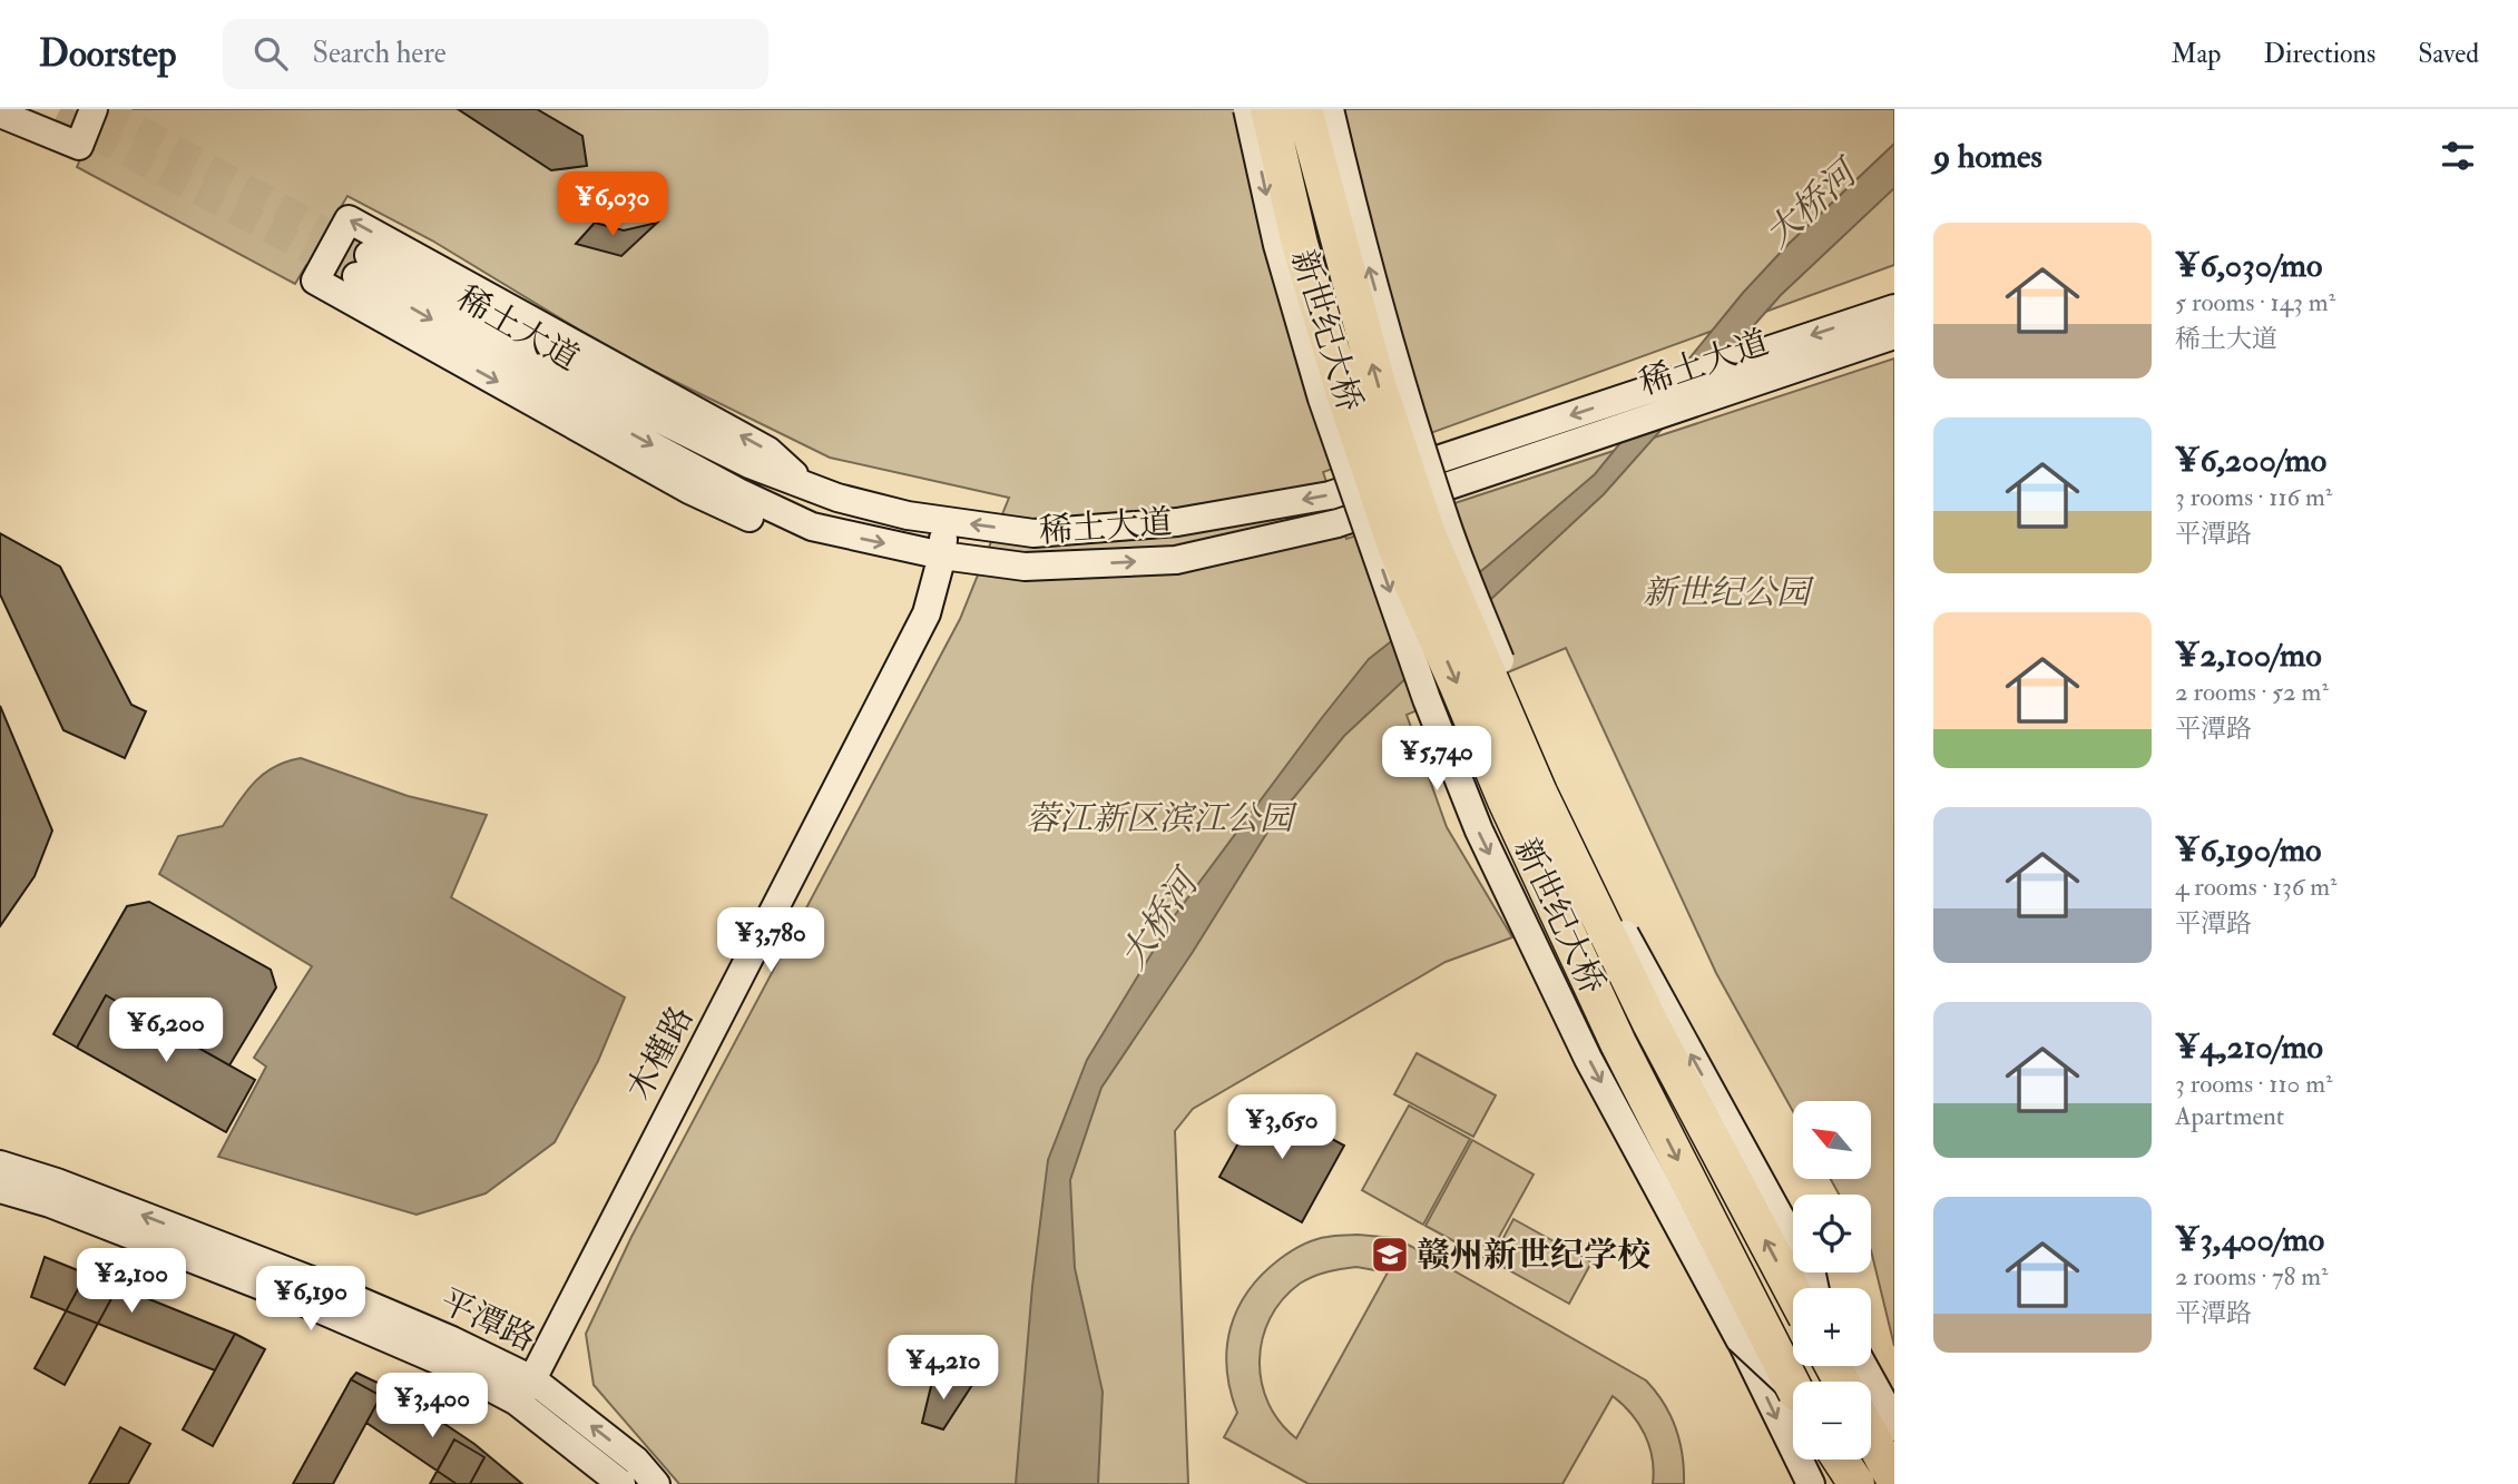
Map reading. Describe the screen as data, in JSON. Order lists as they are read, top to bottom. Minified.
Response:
{"streets":{"highway":["新世纪大桥"],"street":["稀土大道","木槿路","平潭路"]},"crossings":[["稀土大道","木槿路"],["木槿路","平潭路"]],"water":["大桥河"],"parks":["新世纪公园","蓉江新区滨江公园"],"places":{"school or university":["赣州新世纪学校"]},"north":"top left","page":{"header":"Doorstep","search":"Search here","nav":["Map","Directions","Saved"],"heading":"9 homes","price":["¥6,030","¥5,740","¥3,780","¥6,200","¥3,650","¥2,100","¥6,190","¥4,210","¥3,400"],"list":[{"name":"¥6,030/mo","note":"5 rooms · 143 m² · 稀土大道"},{"name":"¥6,200/mo","note":"3 rooms · 116 m² · 平潭路"},{"name":"¥2,100/mo","note":"2 rooms · 52 m² · 平潭路"},{"name":"¥6,190/mo","note":"4 rooms · 136 m² · 平潭路"},{"name":"¥4,210/mo","note":"3 rooms · 110 m² · Apartment"},{"name":"¥3,400/mo","note":"2 rooms · 78 m² · 平潭路"}],"map_buttons":["+","−"]}}
